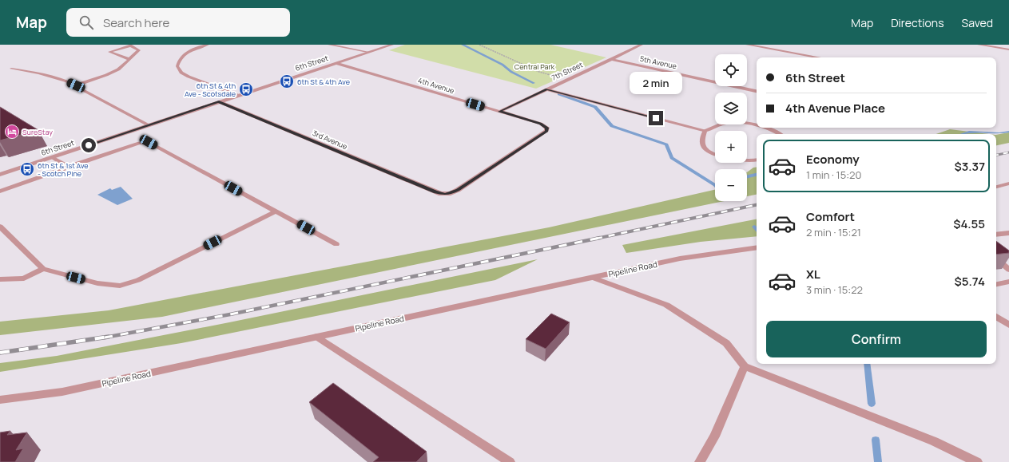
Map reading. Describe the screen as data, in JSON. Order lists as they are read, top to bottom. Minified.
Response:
{"streets":{"street":["5th Avenue","6th Street","7th Street","4th Avenue","3rd Avenue","Pipeline Road"]},"crossings":[["5th Avenue","7th Street"],["6th Street","4th Avenue"],["6th Street","3rd Avenue"],["7th Street","4th Avenue"],["4th Avenue","3rd Avenue"]],"parks":["Central Park"],"places":{"bus stop":["6th St & 4th Ave","6th St & 4th Ave - Scotsdale","6th St & 1st Ave - Scotch Pine"],"hotel":["SureStay"]},"page":{"header":"Map","search":"Search here","nav":["Map","Directions","Saved"],"map_buttons":["+","−"],"banner":["6th Street","4th Avenue Place"],"bubble":"2 min","list":[{"name":"Economy","note":"1 min · 15:20","value":"$3.37"},{"name":"Comfort","note":"2 min · 15:21","value":"$4.55"},{"name":"XL","note":"3 min · 15:22","value":"$5.74"}],"buttons":"Confirm"}}
